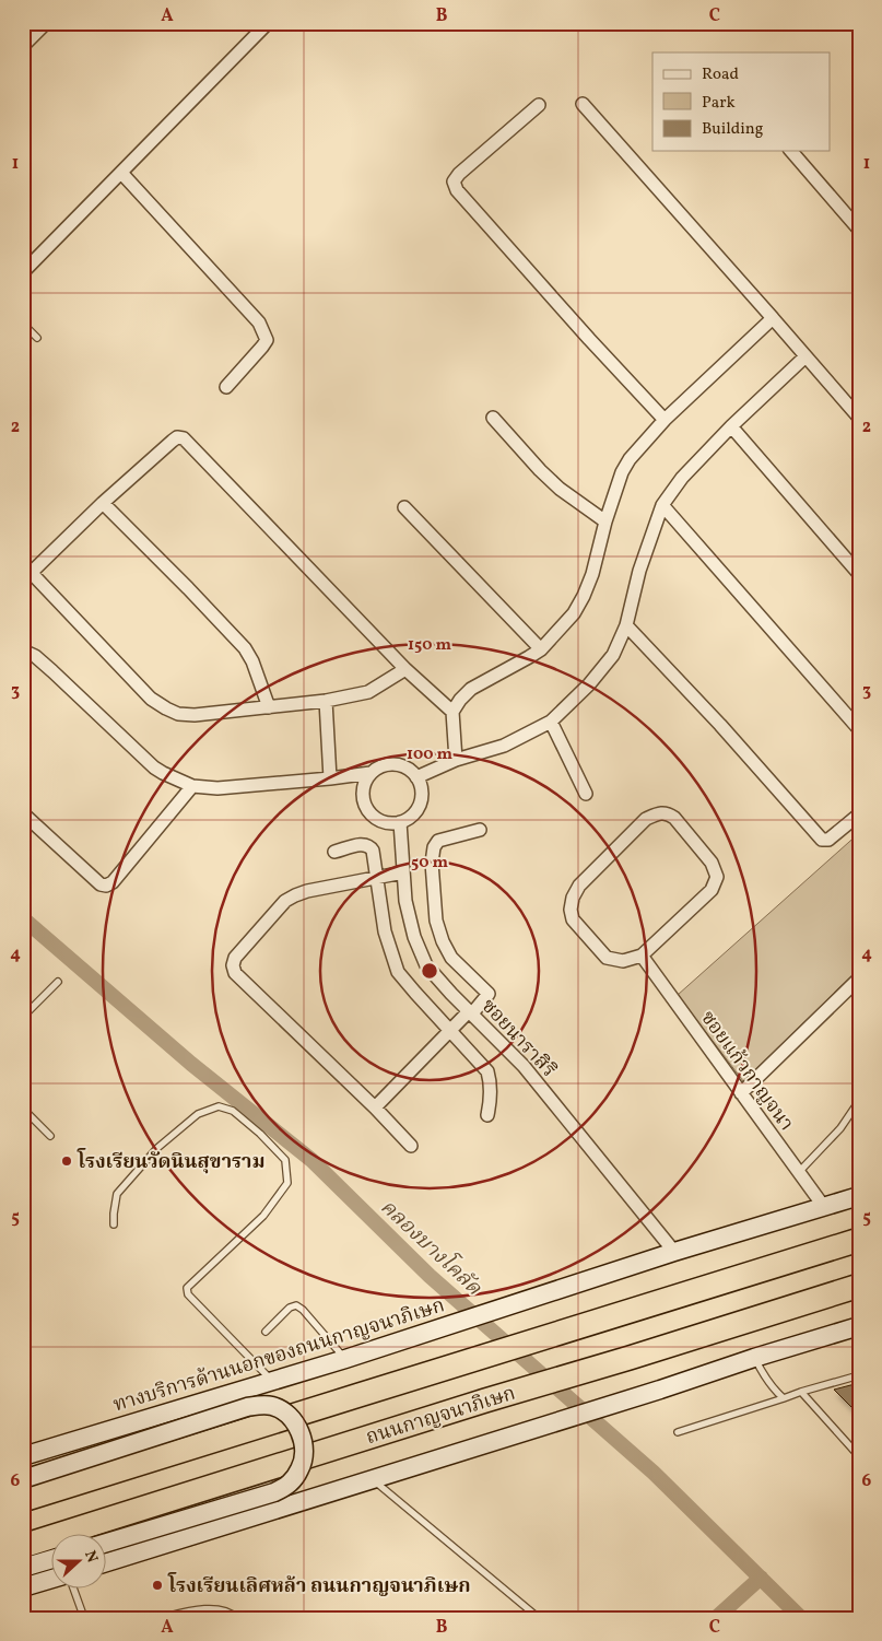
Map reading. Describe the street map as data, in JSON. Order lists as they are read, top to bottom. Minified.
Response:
{"streets":{"highway":["ถนนกาญจนาภิเษก"],"main road":["ทางบริการด้านนอกของถนนกาญจนาภิเษก"],"street":["ซอยนาราสิริ","ซอยแก้วกาญจนา"]},"crossings":[["ซอยนาราสิริ","ทางบริการด้านนอกของถนนกาญจนาภิเษก"],["ซอยแก้วกาญจนา","ทางบริการด้านนอกของถนนกาญจนาภิเษก"]],"water":["คลองบางโคลัด"],"places":["โรงเรียนวัดนินสุขาราม","โรงเรียนเลิศหล้า ถนนกาญจนาภิเษก"],"legend":["Road","Park","Building"],"north":"right","grid":{"columns":["A","B","C"],"rows":["1","2","3","4","5","6"]},"rings":["150 m","100 m","50 m"]}
